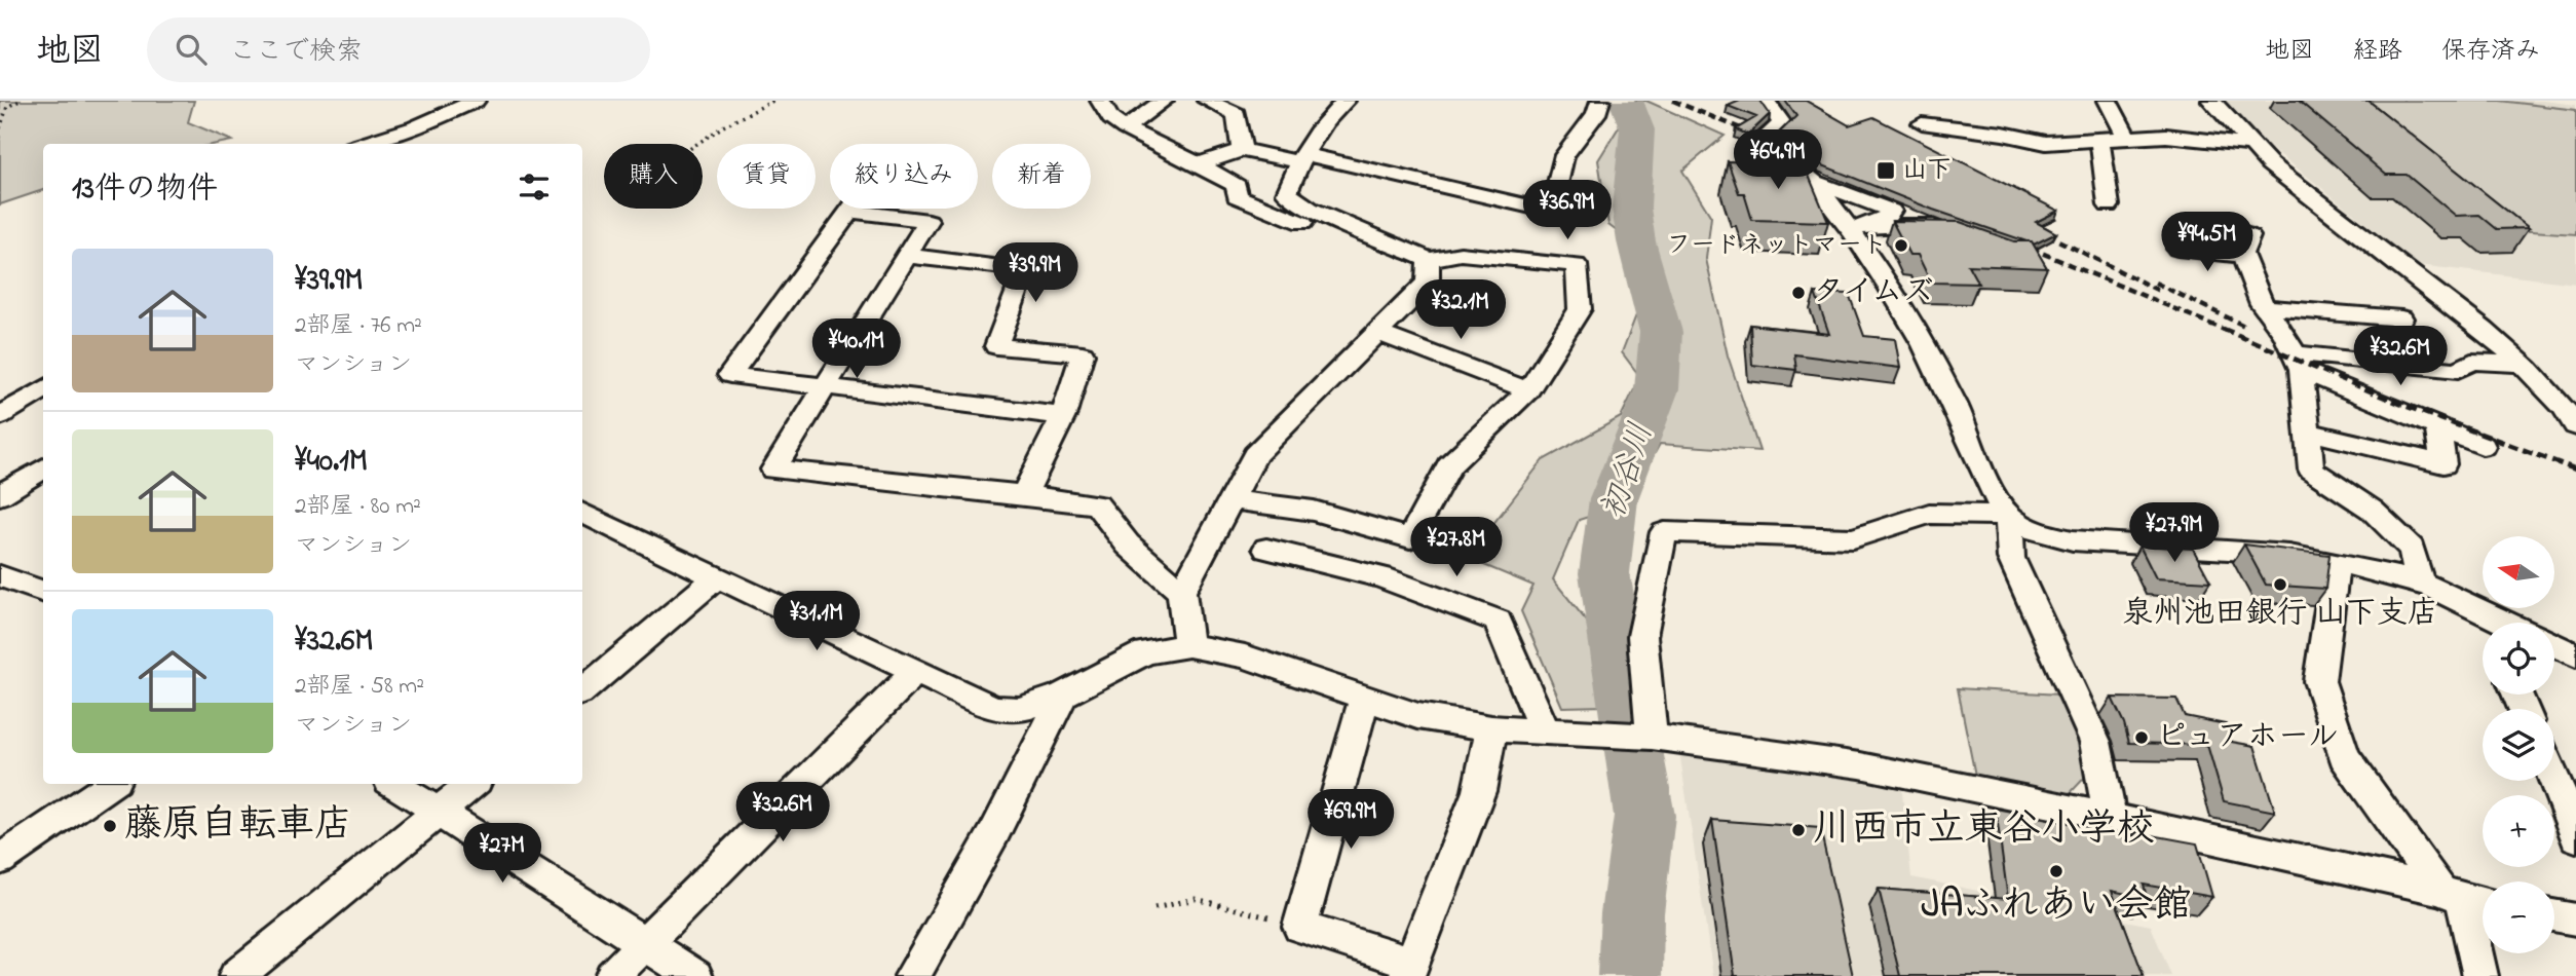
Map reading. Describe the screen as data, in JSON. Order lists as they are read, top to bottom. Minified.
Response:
{"water":["初谷川"],"places":{"transit":["山下"],"other":["フードネットマート","タイムズ","泉州池田銀行 山下支店","ピュアホール","藤原自転車店","川西市立東谷小学校","JAふれあい会館"]},"north":"left","page":{"header":"地図","search":"ここで検索","nav":["地図","経路","保存済み"],"price":["¥64.9M","¥36.9M","¥94.5M","¥39.9M","¥32.1M","¥40.1M","¥32.6M","¥27.9M","¥27.8M","¥31.1M","¥32.6M","¥69.9M","¥27M"],"chip":["購入","賃貸","絞り込み","新着"],"heading":"13件の物件","list":[{"name":"¥39.9M","note":"2部屋 · 76 m² · マンション"},{"name":"¥40.1M","note":"2部屋 · 80 m² · マンション"},{"name":"¥32.6M","note":"2部屋 · 58 m² · マンション"}],"map_buttons":["+","−"]}}
